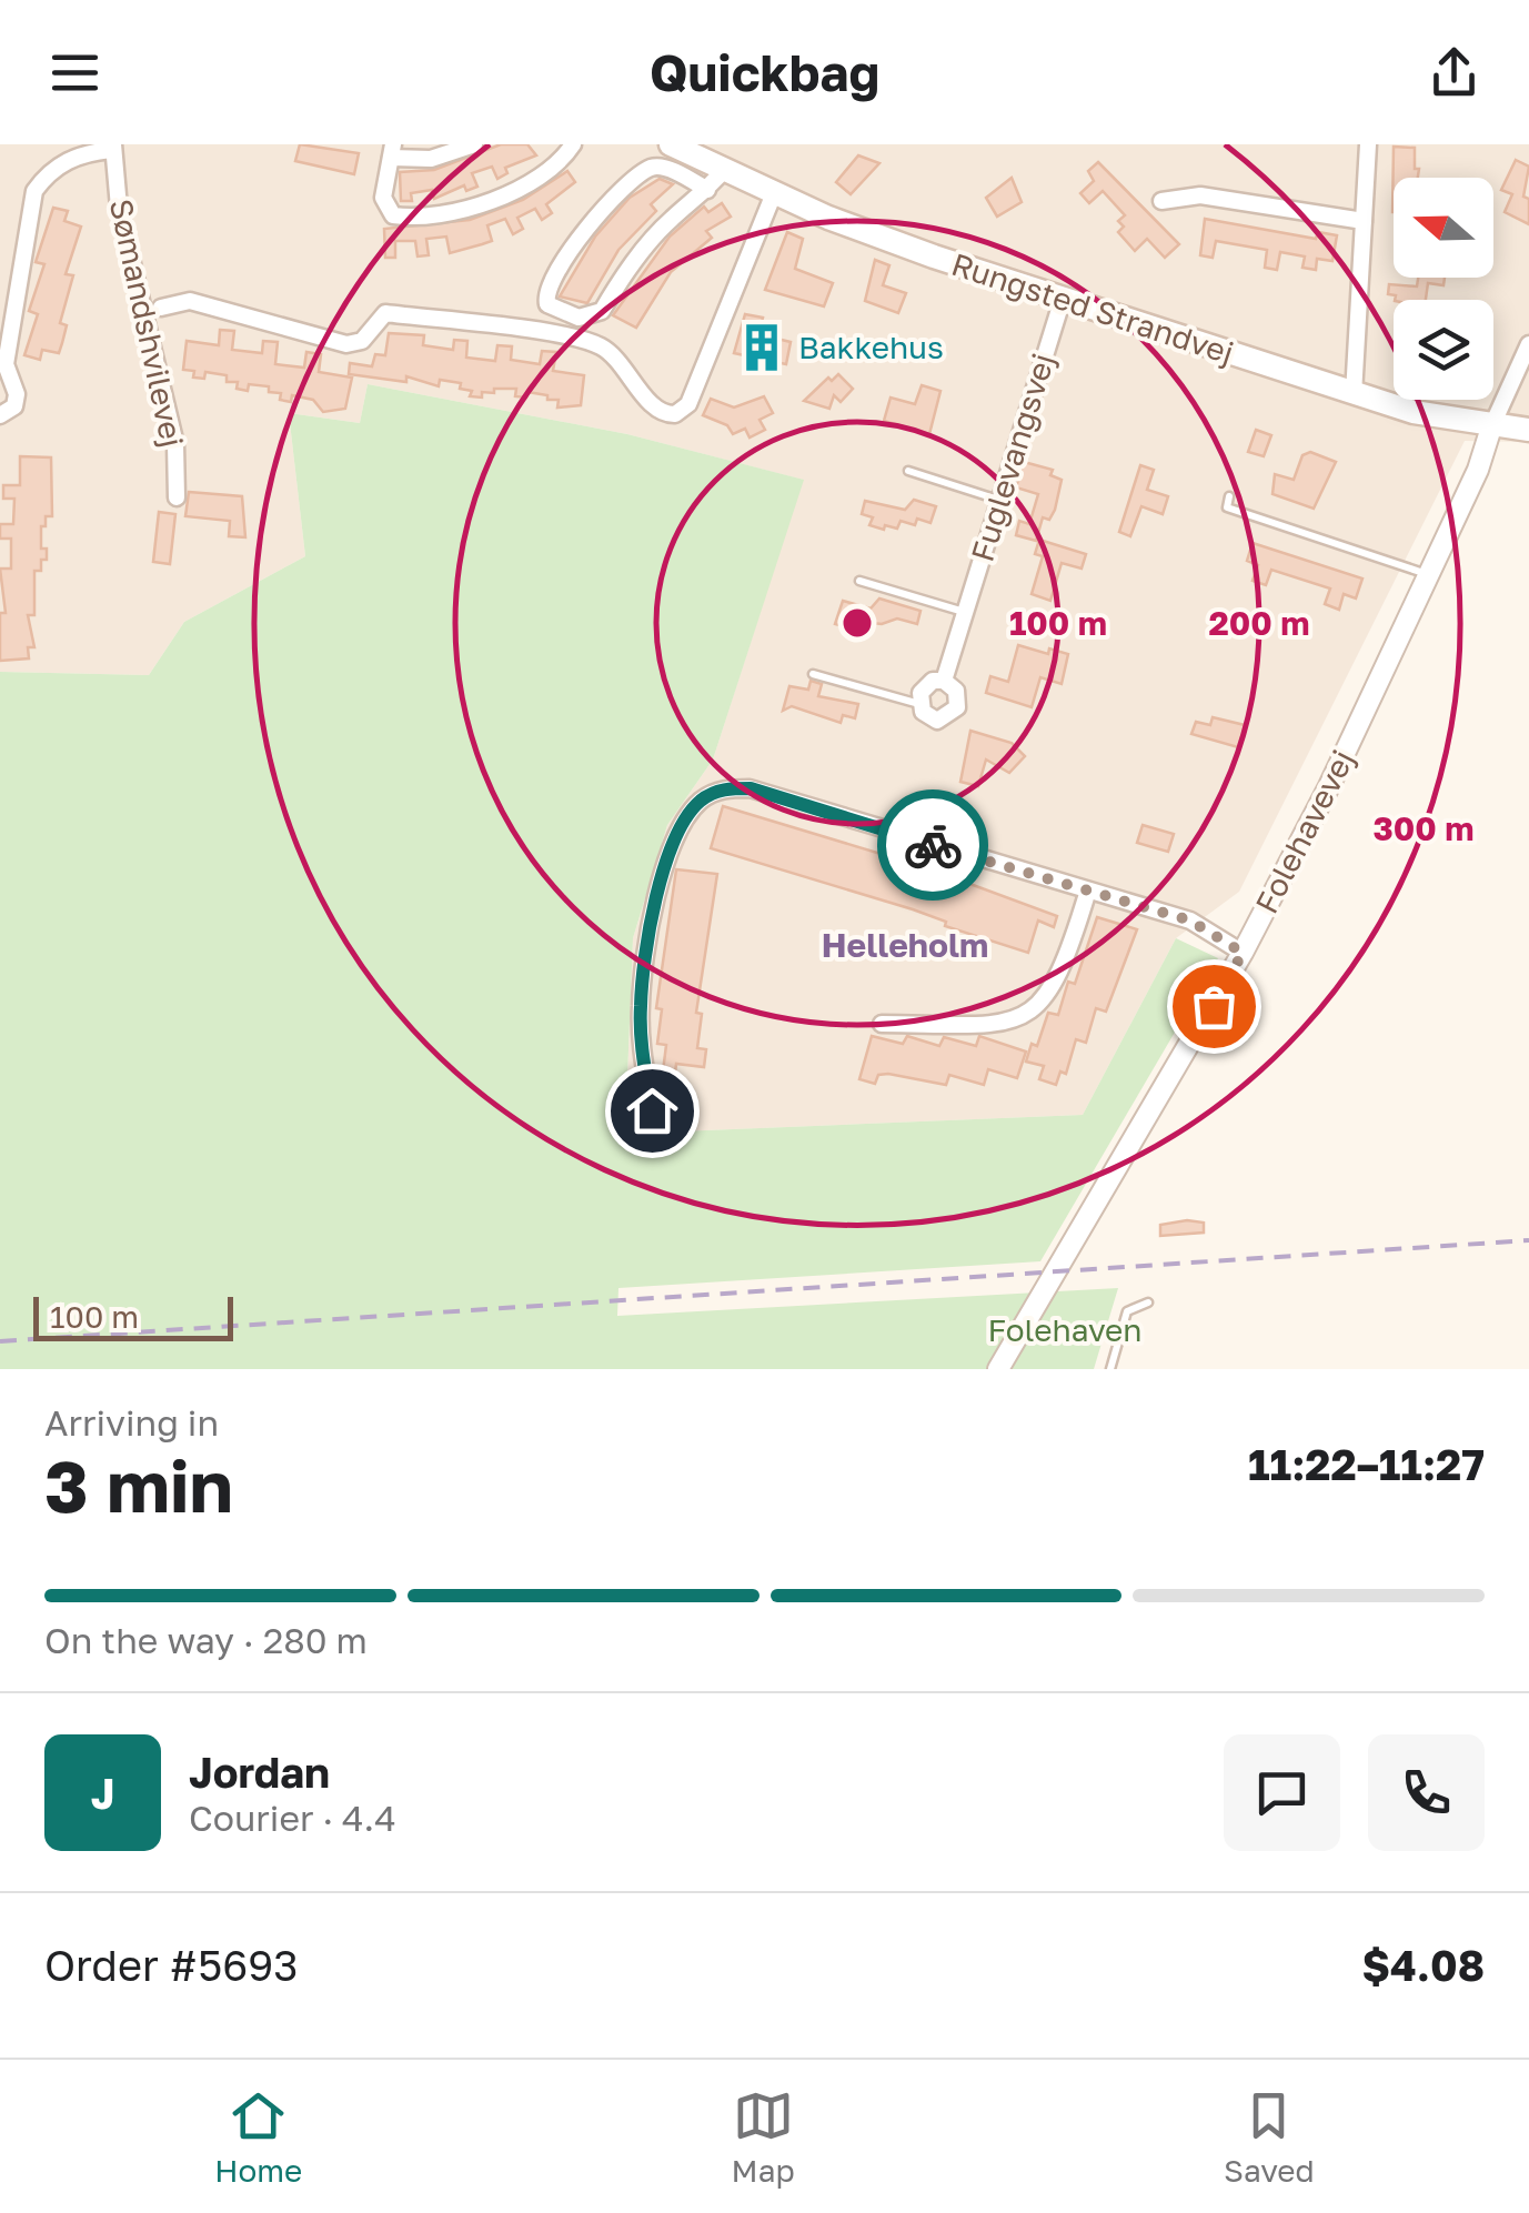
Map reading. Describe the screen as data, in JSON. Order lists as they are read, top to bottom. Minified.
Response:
{"streets":{"main road":["Rungsted Strandvej"],"street":["Sømandshvilevej","Fuglevangsvej","Folehavevej"]},"crossings":[["Rungsted Strandvej","Fuglevangsvej"],["Rungsted Strandvej","Folehavevej"]],"districts":["Helleholm"],"parks":["Folehaven"],"places":{"building":["Bakkehus"]},"scale_bar":"100 m","north":"left","page":{"header":"Quickbag","scale":"100 m","heading":["3 min","Arriving in","11:22–11:27"],"panel":["Jordan","Courier · 4.4","Order #5693","$4.08"],"bar":"On the way · 280 m","round":"J","tabs":["Home","Map","Saved"]},"rings":["100 m","200 m","300 m"]}
